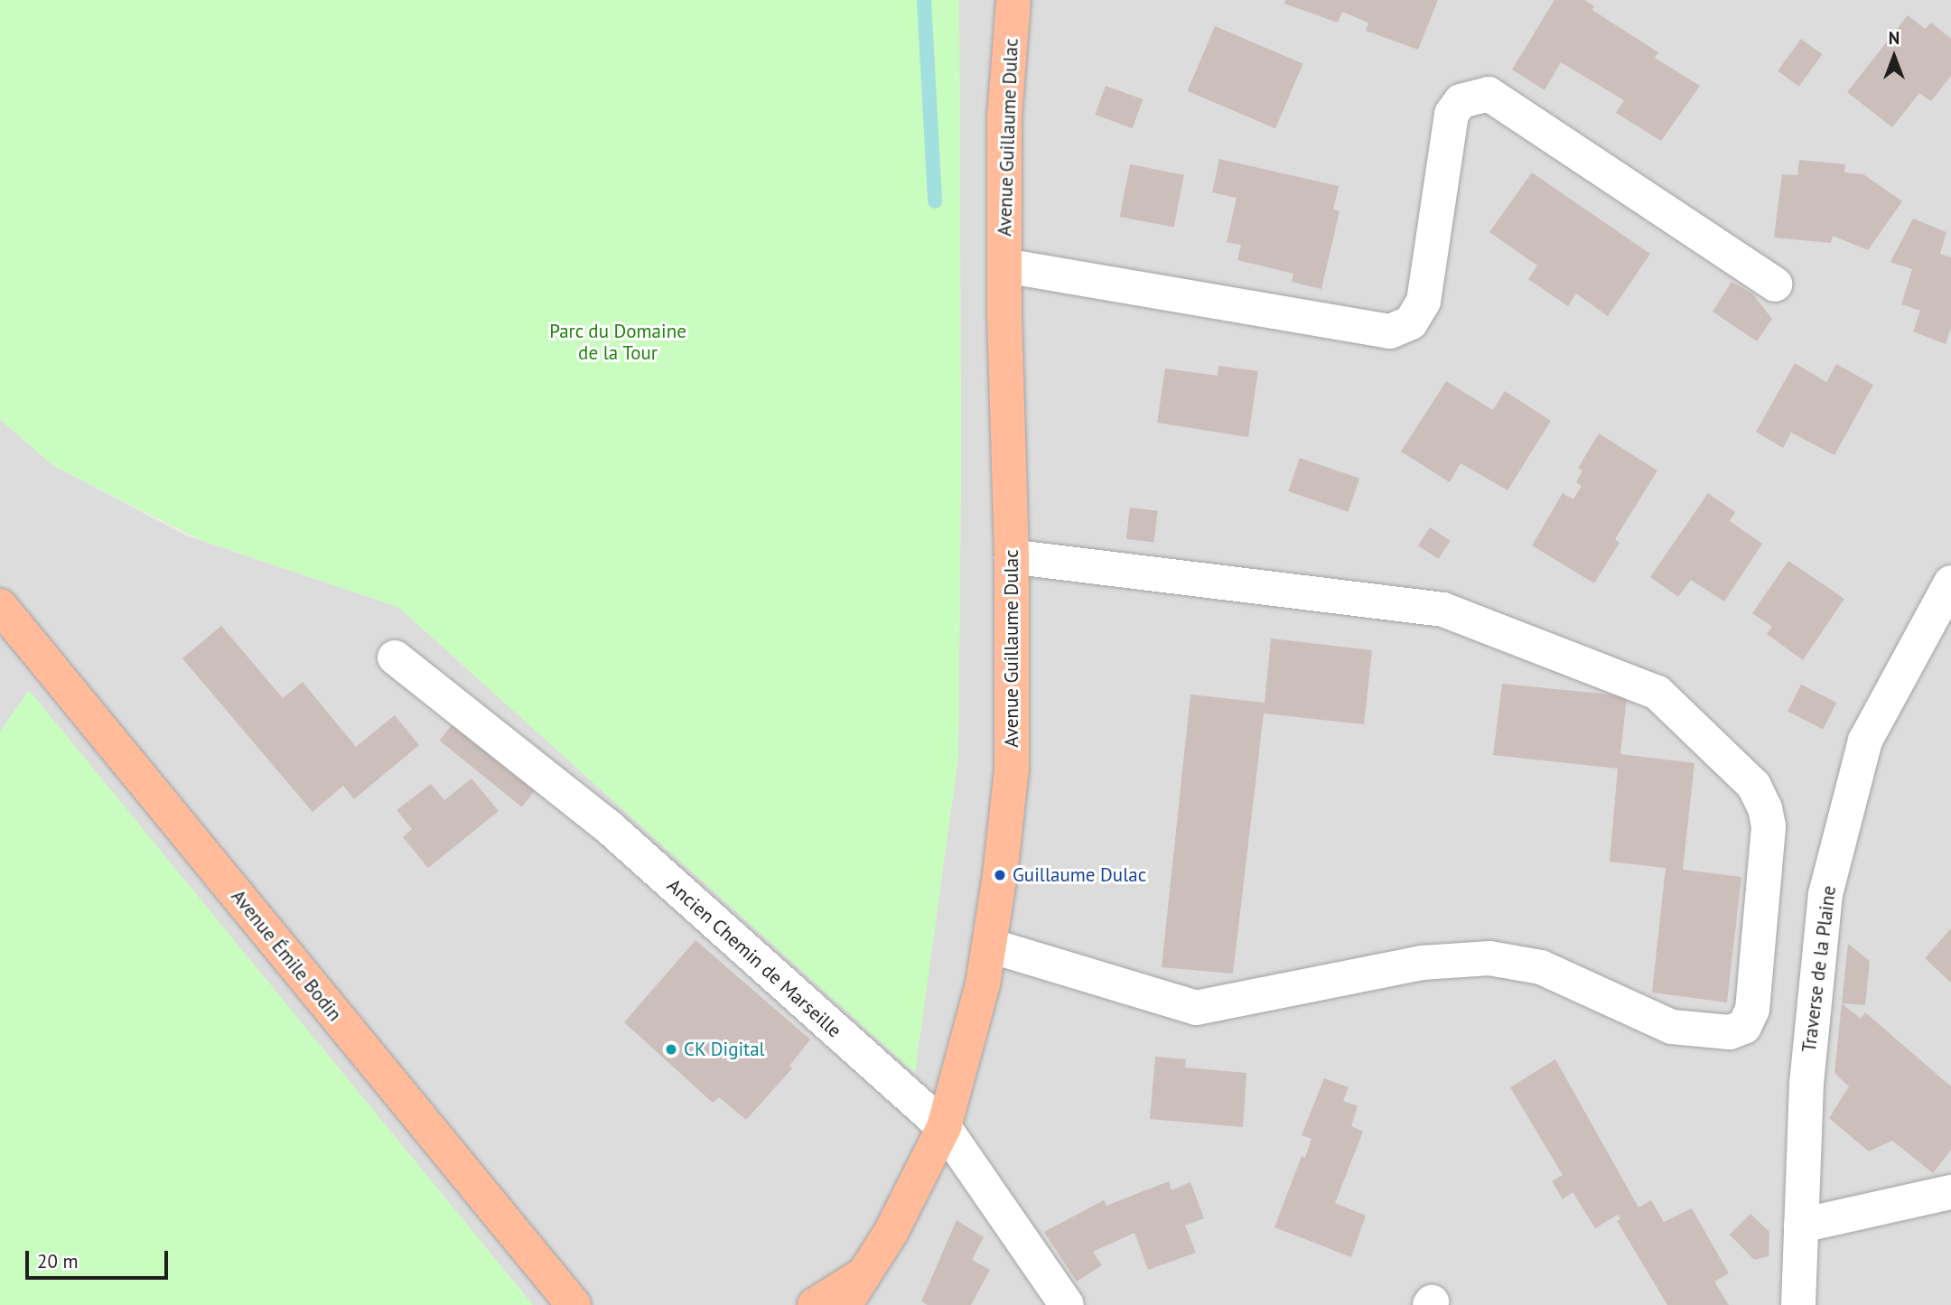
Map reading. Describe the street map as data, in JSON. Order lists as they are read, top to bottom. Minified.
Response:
{"streets":{"main road":["Avenue Guillaume Dulac","Avenue Émile Bodin"],"street":["Ancien Chemin de Marseille","Traverse de la Plaine"]},"crossings":[["Avenue Guillaume Dulac","Ancien Chemin de Marseille"]],"parks":["Parc du Domaine de la Tour"],"places":["Guillaume Dulac","CK Digital"],"scale_bar":"20 m","north":"top"}
